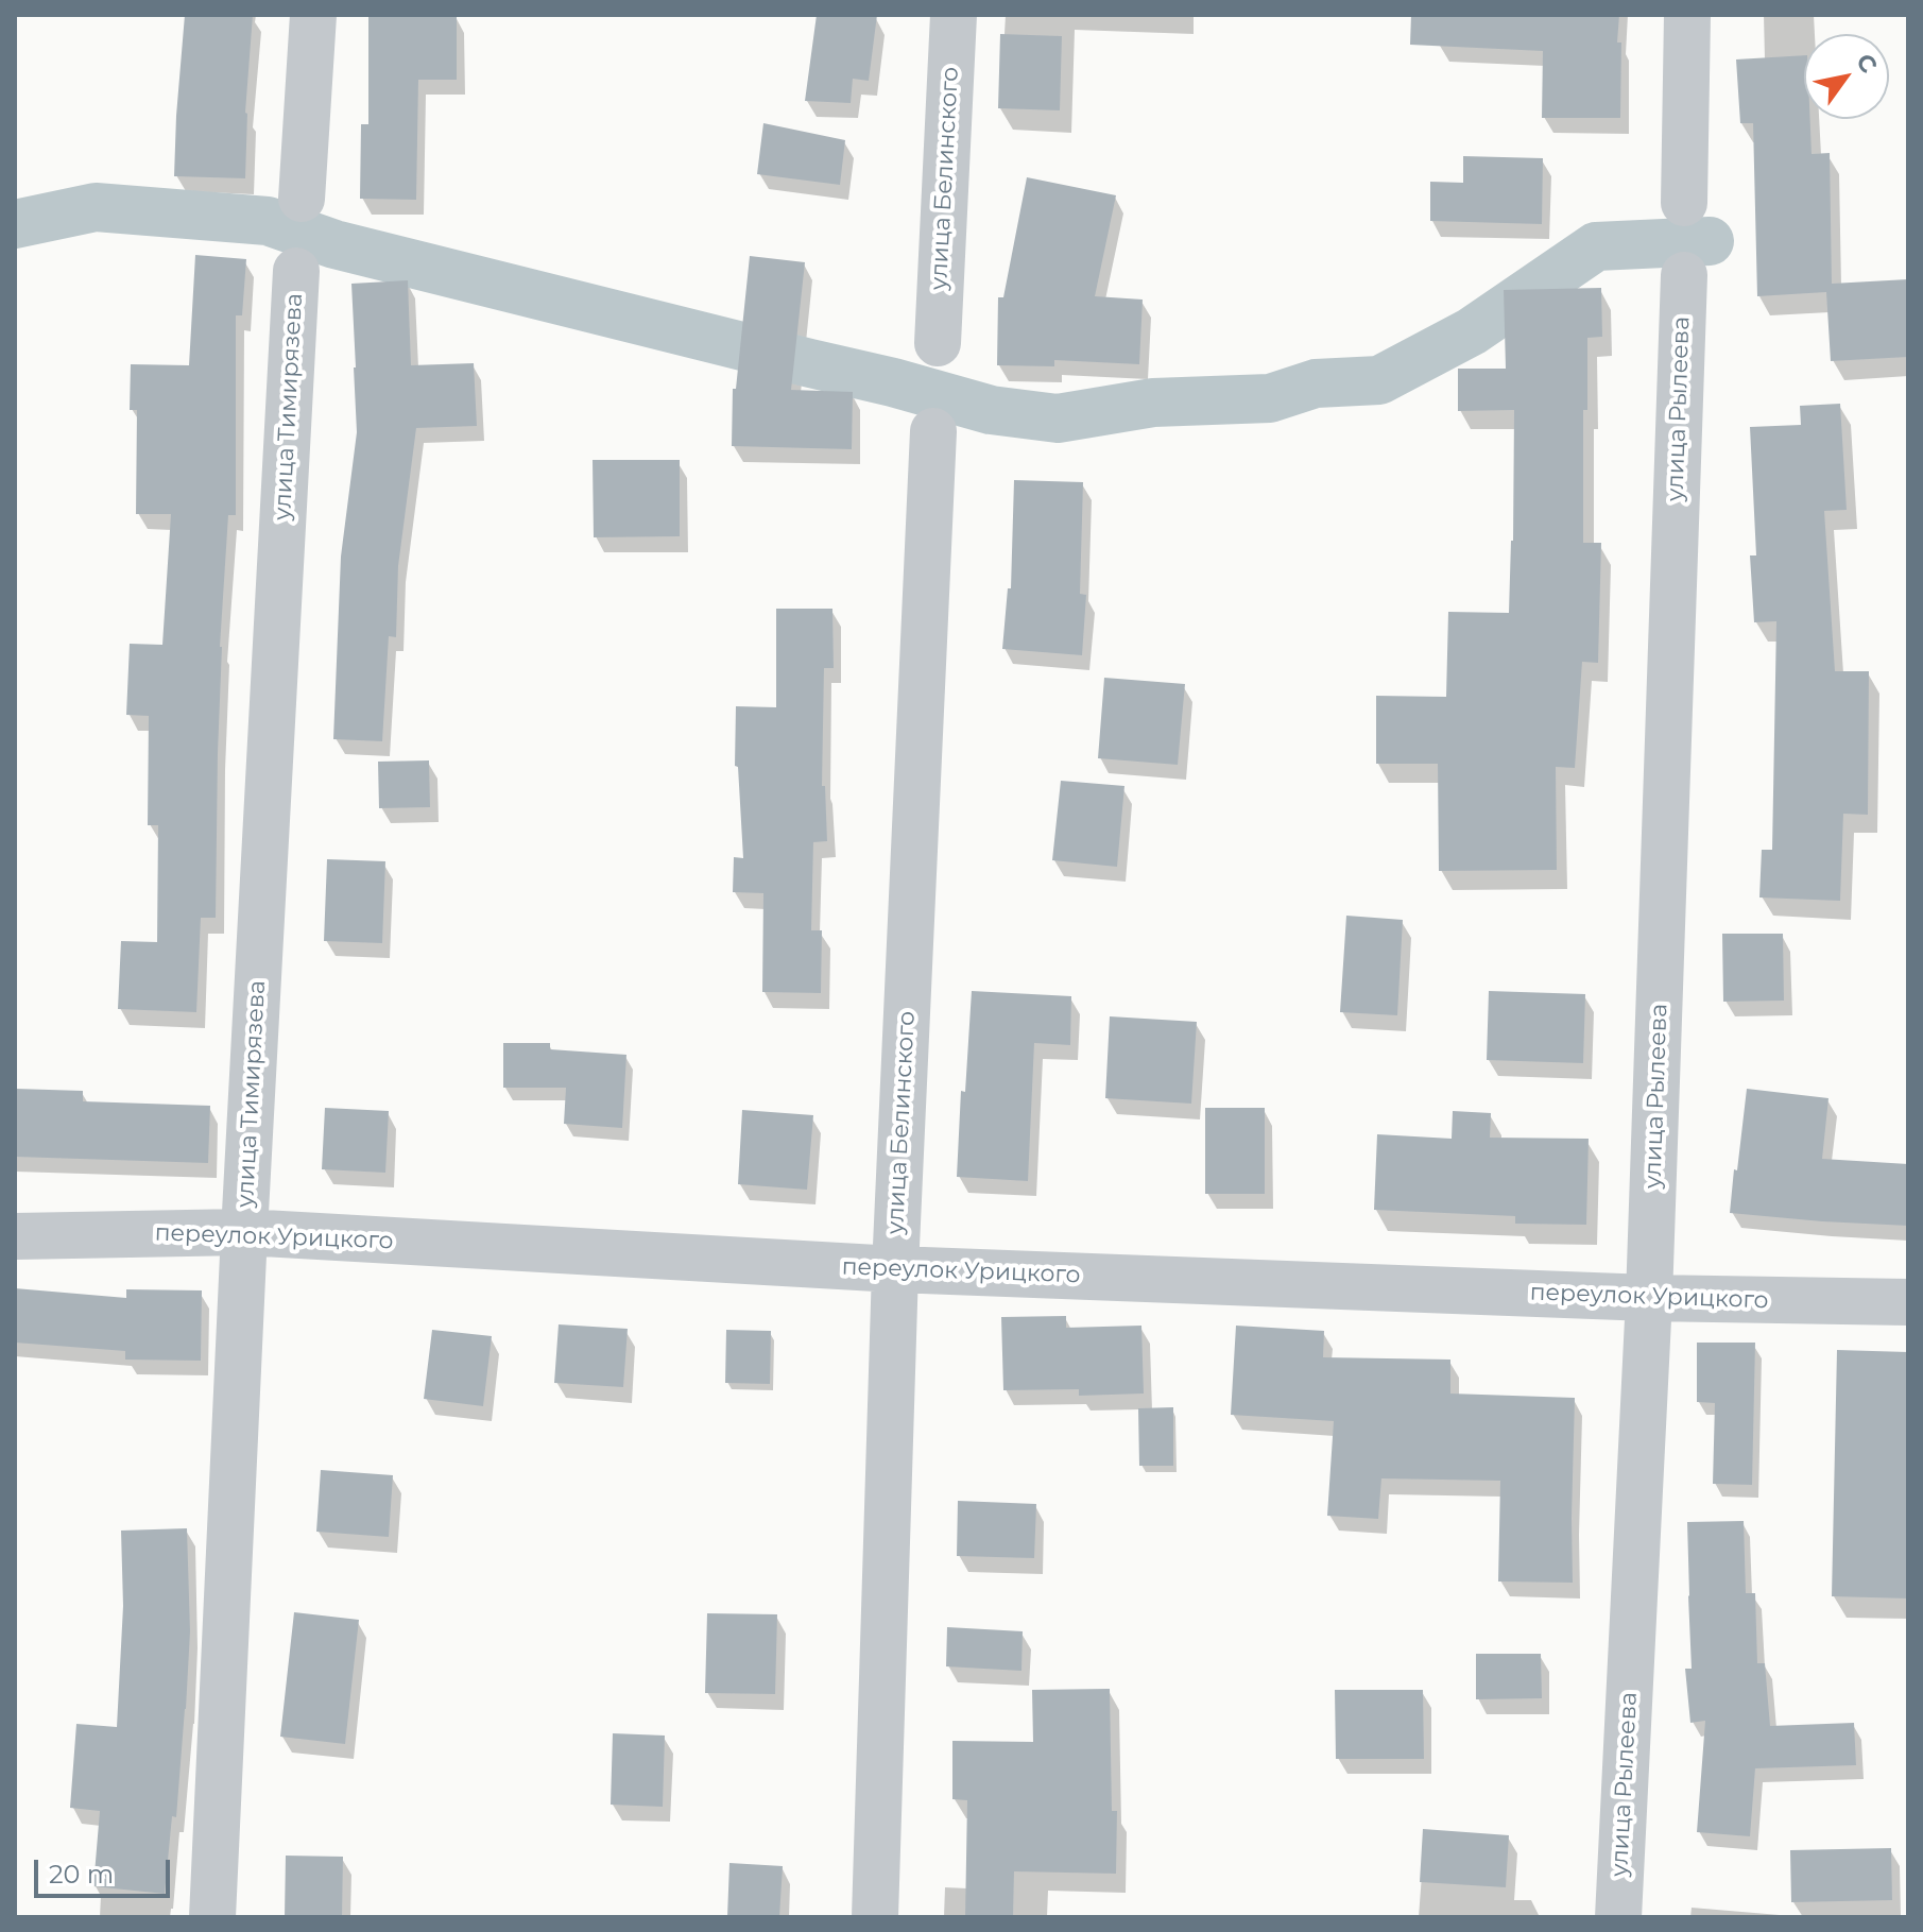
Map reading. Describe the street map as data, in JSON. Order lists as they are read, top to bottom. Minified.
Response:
{"streets":{"street":["улица Белинского","улица Тимирязева","улица Рылеева","переулок Урицкого"]},"crossings":[["улица Белинского","переулок Урицкого"],["улица Тимирязева","переулок Урицкого"],["улица Рылеева","переулок Урицкого"]],"scale_bar":"20 m","north":"top right"}
